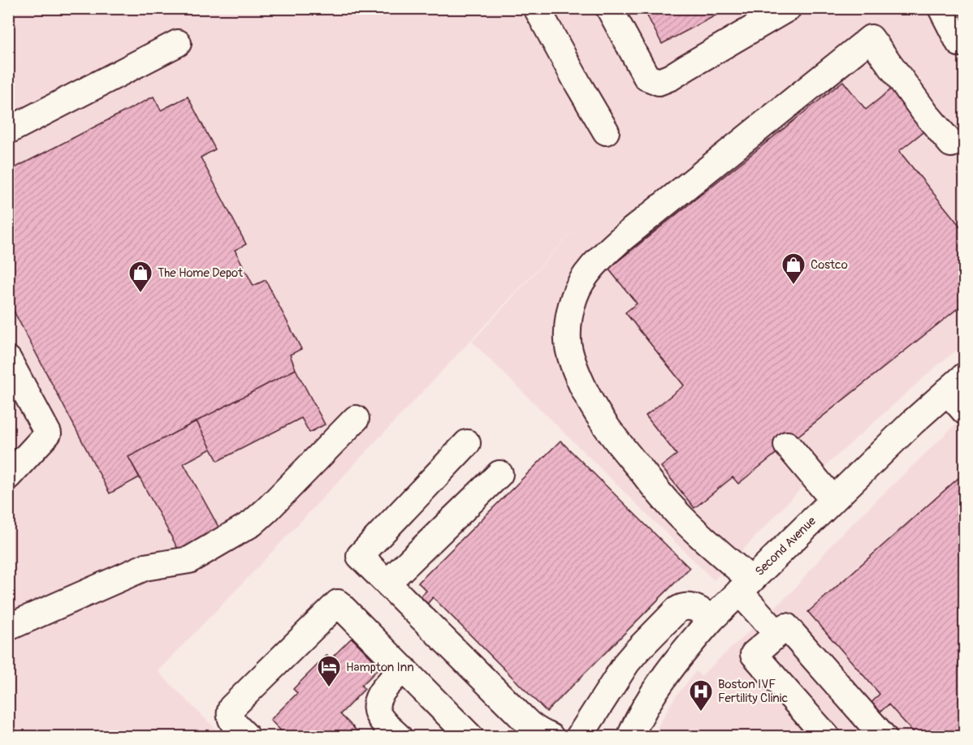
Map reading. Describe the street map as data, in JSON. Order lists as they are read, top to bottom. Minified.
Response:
{"streets":{"street":["Second Avenue"]},"places":{"shop":["Costco","The Home Depot"],"hotel":["Hampton Inn"],"hospital":["Boston IVF Fertility Clinic"]}}
